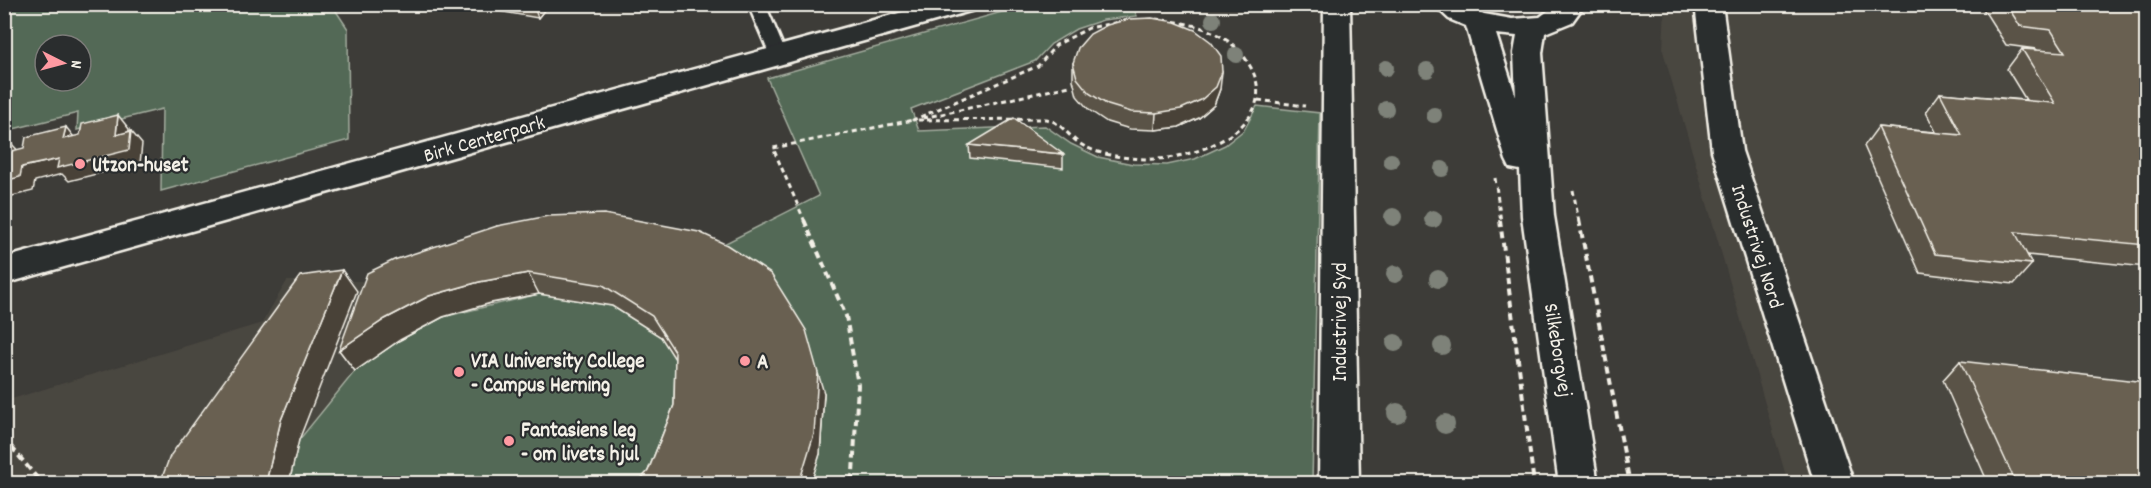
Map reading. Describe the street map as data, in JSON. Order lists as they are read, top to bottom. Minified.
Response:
{"streets":{"street":["Birk Centerpark","Industrivej Nord","Industrivej Syd","Silkeborgvej"]},"places":["Utzon-huset","A","VIA University College - Campus Herning","Fantasiens leg - om livets hjul"],"north":"right"}
